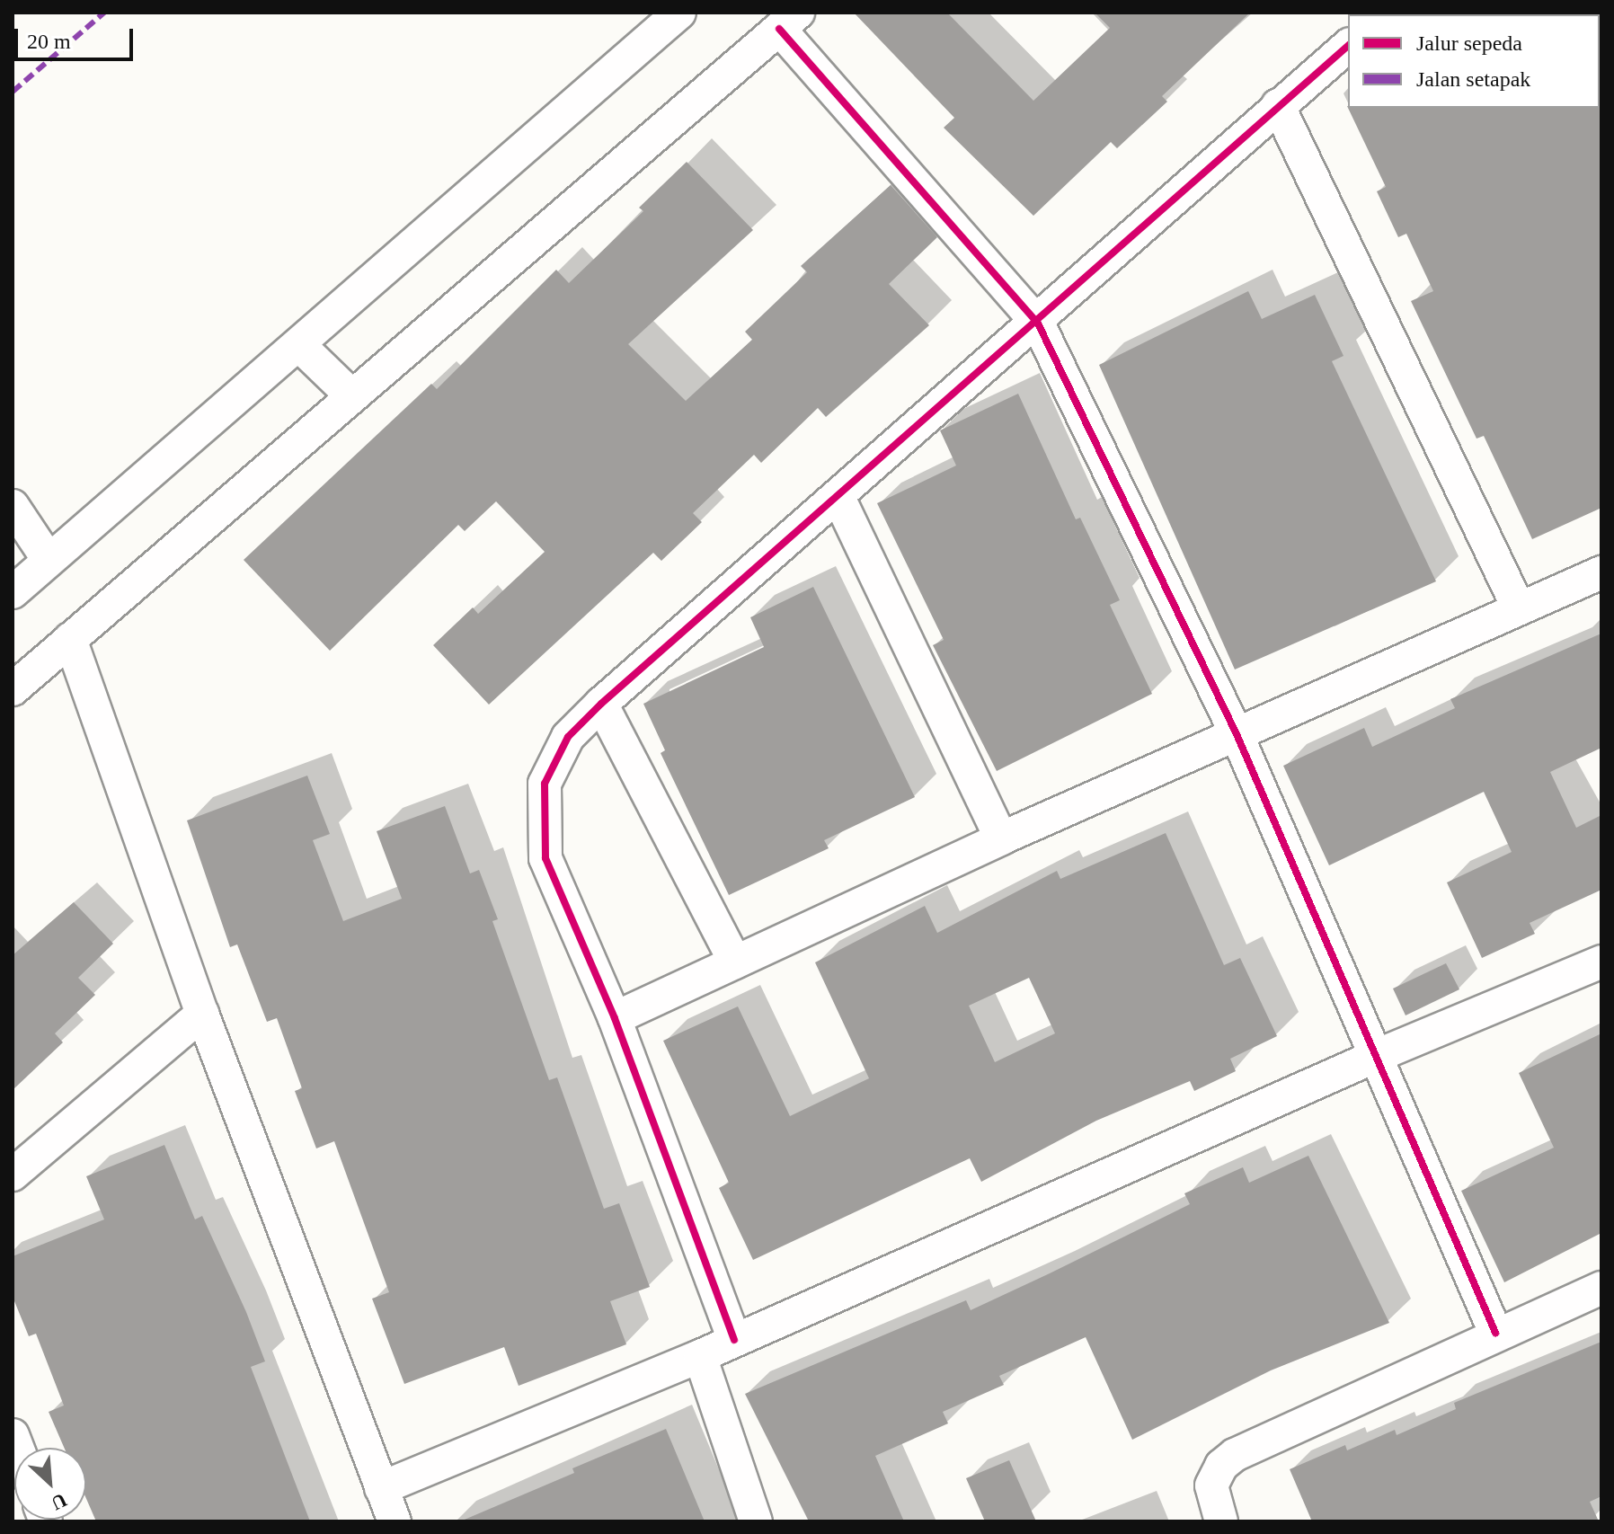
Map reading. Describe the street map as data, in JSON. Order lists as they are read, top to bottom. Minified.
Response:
{"legend":["Jalur sepeda","Jalan setapak"],"scale_bar":"20 m","north":"bottom right"}
